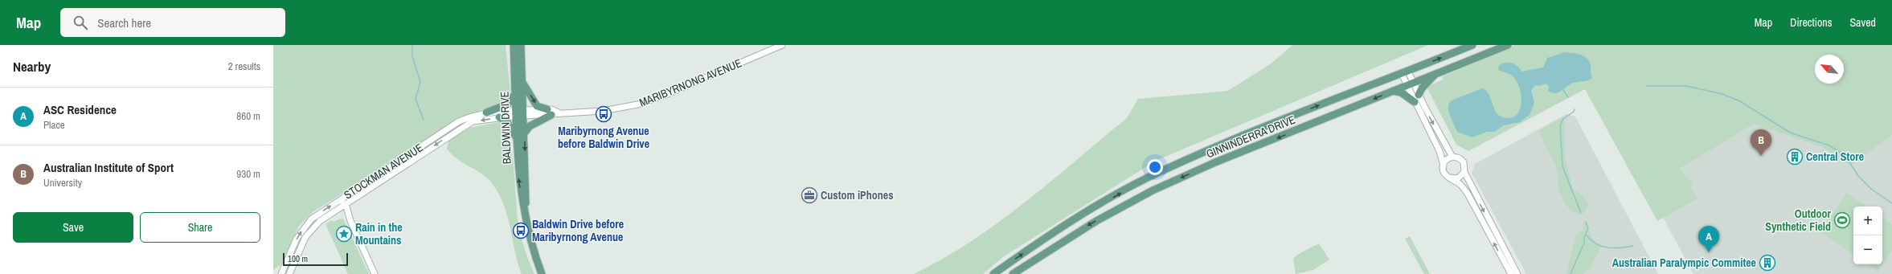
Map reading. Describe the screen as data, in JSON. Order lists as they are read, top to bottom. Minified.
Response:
{"streets":{"main road":["BALDWIN DRIVE","GINNINDERRA DRIVE"],"street":["MARIBYRNONG AVENUE","STOCKMAN AVENUE"]},"crossings":[["MARIBYRNONG AVENUE","BALDWIN DRIVE"],["MARIBYRNONG AVENUE","STOCKMAN AVENUE"],["BALDWIN DRIVE","STOCKMAN AVENUE"]],"places":{"bus stop":["Maribyrnong Avenue before Baldwin Drive","Baldwin Drive before Maribyrnong Avenue"],"building":["Central Store","Australian Paralympic Commitee"],"office":["Custom iPhones"],"sports":["Outdoor Synthetic Field"],"place":["Rain in the Mountains"]},"scale_bar":"100 m","north":"top left","page":{"header":"Map","search":"Search here","nav":["Map","Directions","Saved"],"heading":["Nearby","2 results"],"list":[{"mark":"A","name":"ASC Residence","note":"Place","value":"860 m"},{"mark":"B","name":"Australian Institute of Sport","note":"University","value":"930 m"}],"pins":["B","A"],"buttons":["Save","Share"],"map_buttons":["+","−"],"scale":"100 m"}}
